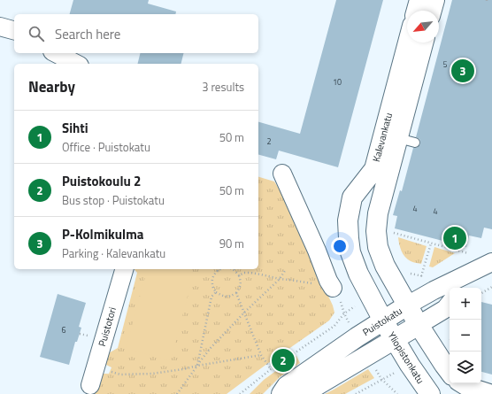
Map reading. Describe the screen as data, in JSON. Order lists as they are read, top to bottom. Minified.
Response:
{"streets":{"main road":["Kalevankatu","Puistokatu","Yliopistonkatu"],"street":["Puistotori"]},"crossings":[["Kalevankatu","Puistokatu"],["Kalevankatu","Yliopistonkatu"],["Puistokatu","Yliopistonkatu"]],"house_numbers":["5","10","2","4","4","6"],"north":"bottom left","page":{"search":"Search here","pins":["3","1","2"],"heading":["Nearby","3 results"],"list":[{"mark":"1","name":"Sihti","note":"Office · Puistokatu","value":"50 m"},{"mark":"2","name":"Puistokoulu 2","note":"Bus stop · Puistokatu","value":"50 m"},{"mark":"3","name":"P-Kolmikulma","note":"Parking · Kalevankatu","value":"90 m"}],"map_buttons":["+","−"]}}
